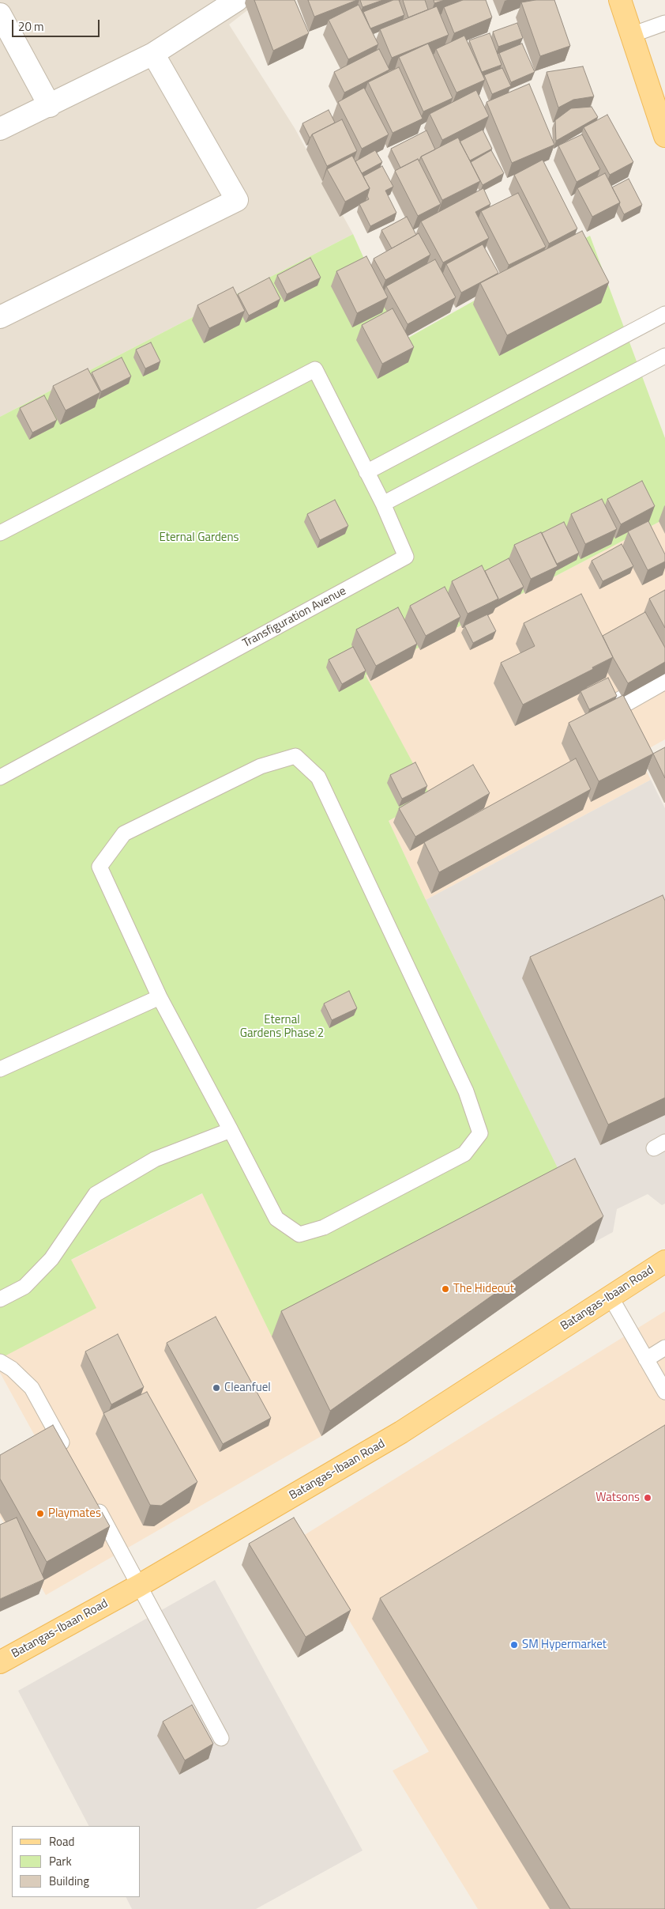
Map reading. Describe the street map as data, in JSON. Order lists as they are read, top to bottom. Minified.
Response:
{"streets":{"main road":["Batangas-Ibaan Road"],"lane":["Transfiguration Avenue"]},"parks":["Eternal Gardens","Eternal Gardens Phase 2"],"places":["The Hideout","Cleanfuel","Watsons","Playmates","SM Hypermarket"],"legend":["Road","Park","Building"],"scale_bar":"20 m"}
